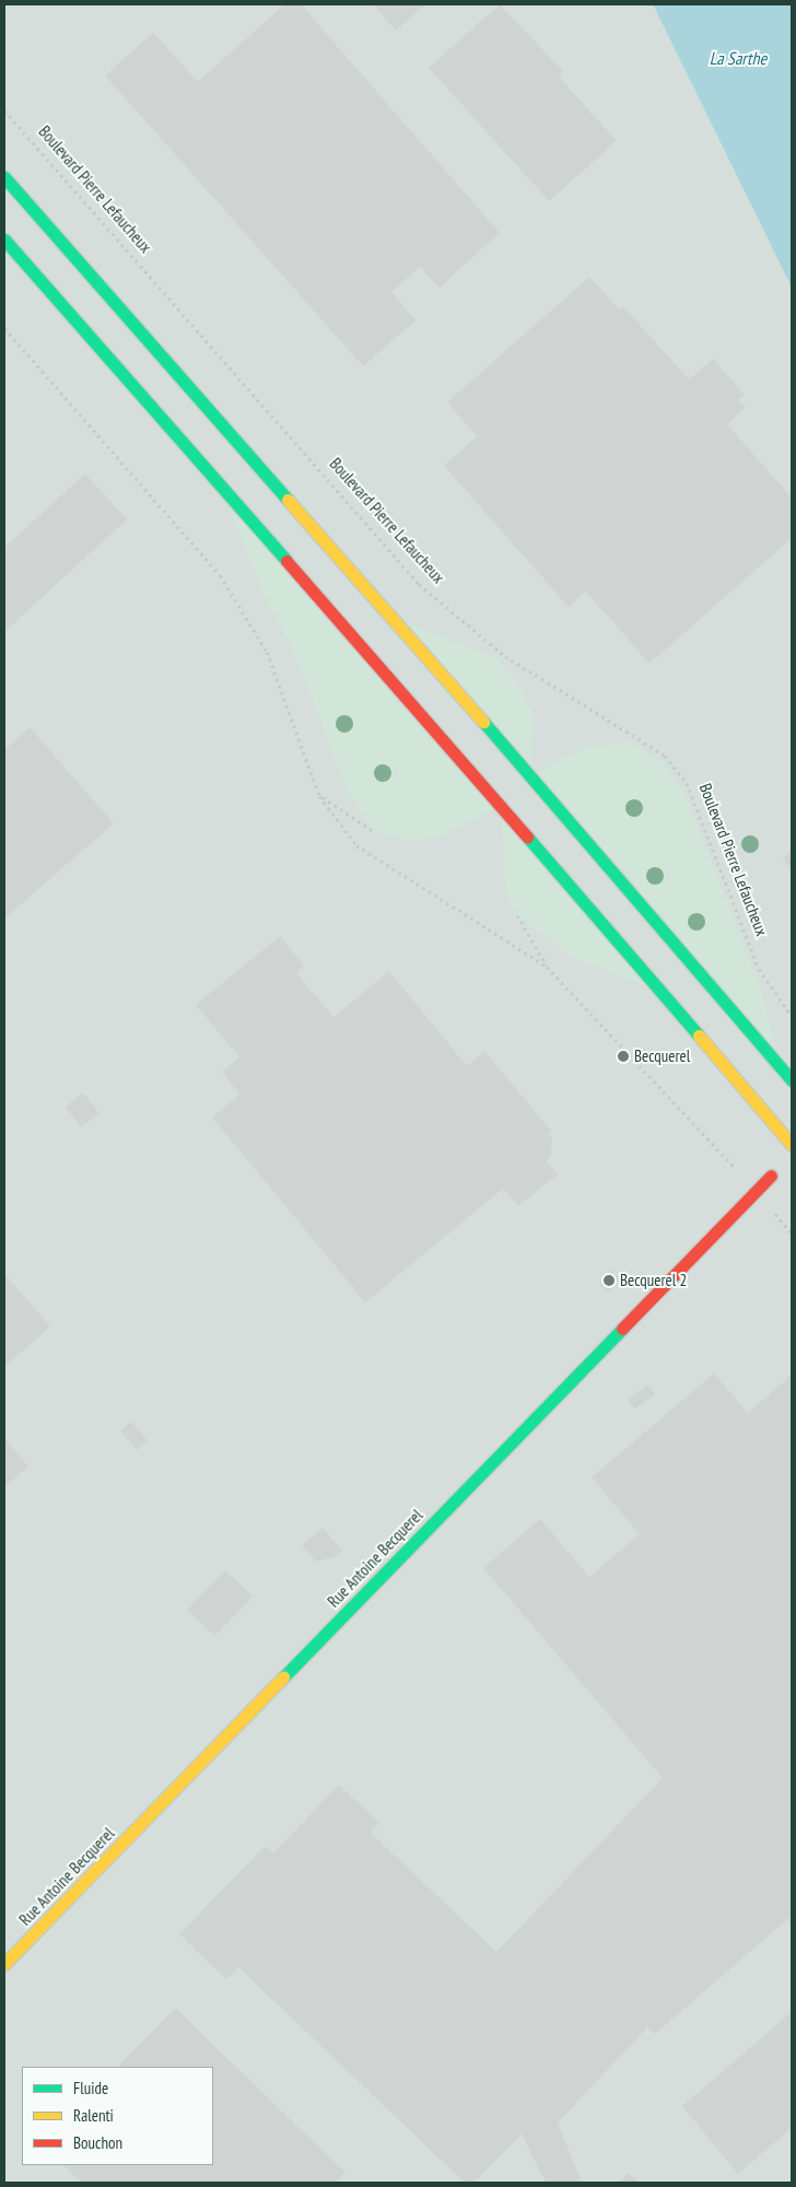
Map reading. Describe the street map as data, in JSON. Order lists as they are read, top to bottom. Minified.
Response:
{"streets":{"main road":["Rue Antoine Becquerel"],"path":["Boulevard Pierre Lefaucheux"]},"water":["La Sarthe"],"places":["Becquerel","Becquerel 2"],"legend":["Fluide","Ralenti","Bouchon"]}
